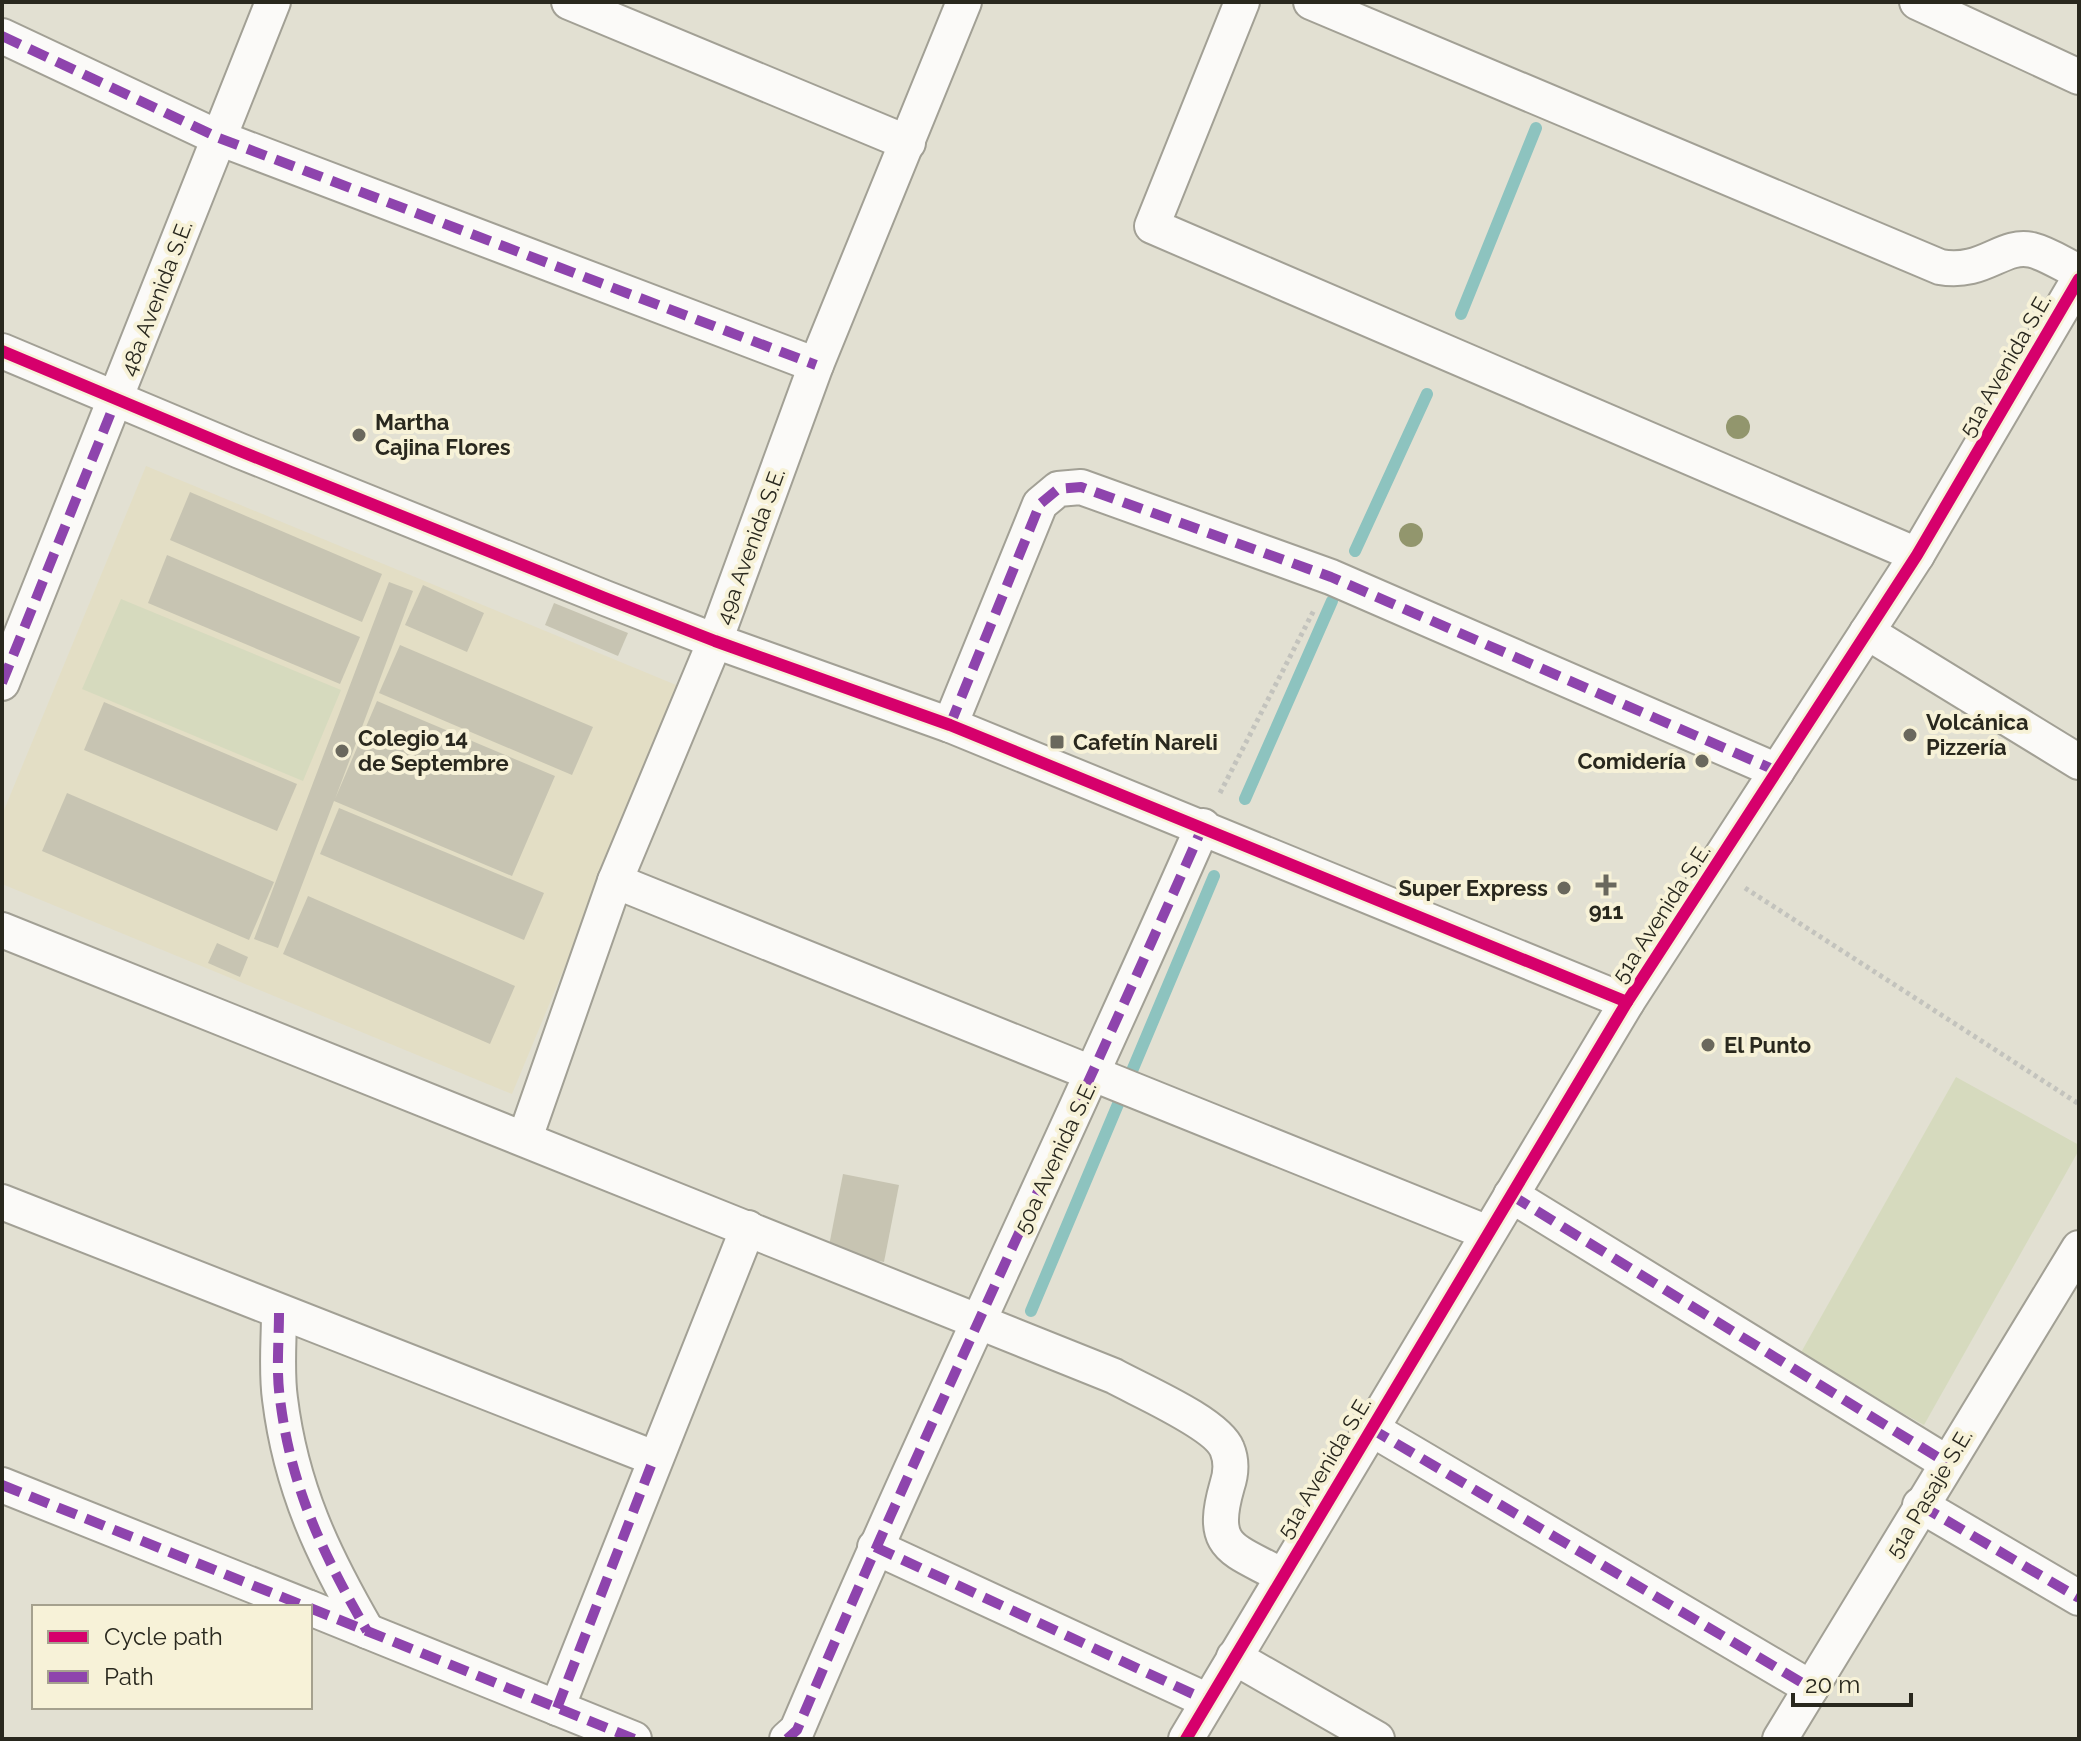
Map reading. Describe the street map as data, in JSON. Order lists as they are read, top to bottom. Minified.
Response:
{"streets":{"street":["48a Avenida S.E.","51a Avenida S.E.","49a Avenida S.E.","50a Avenida S.E.","51a Pasaje S.E."]},"places":{"other":["Martha Cajina Flores","Volcánica Pizzería","Colegio 14 de Septembre","Comidería","Super Express","El Punto"],"transit":["Cafetín Nareli"],"health":["911"]},"legend":["Cycle path","Path"],"scale_bar":"20 m"}
